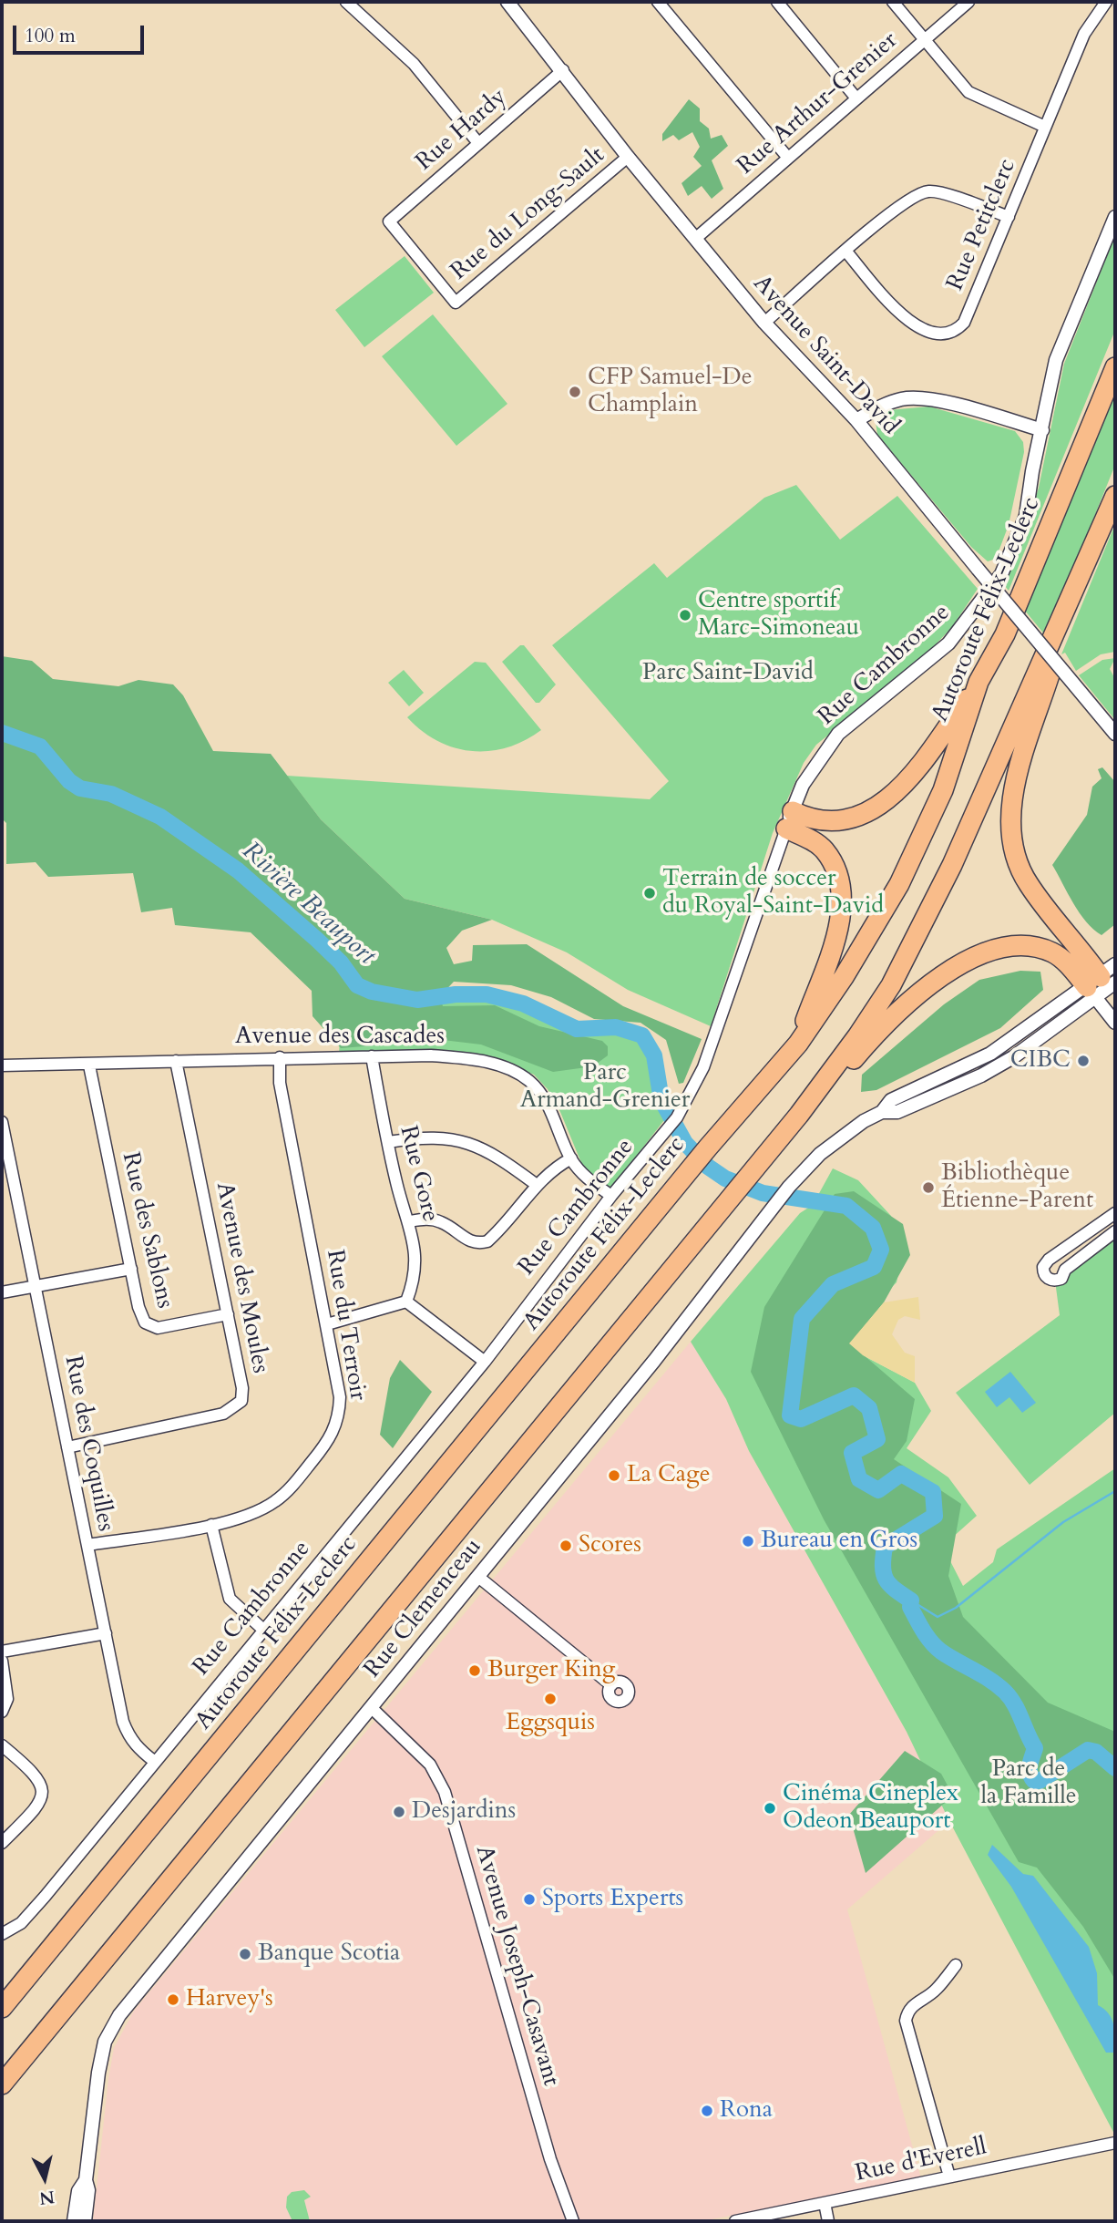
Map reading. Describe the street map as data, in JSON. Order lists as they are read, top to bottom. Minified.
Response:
{"streets":{"highway":["Autoroute Félix-Leclerc"],"street":["Rue Arthur-Grenier","Rue Hardy","Rue du Long-Sault","Rue Petitclerc","Avenue Saint-David","Rue Cambronne","Avenue des Cascades","Rue Gore","Rue des Sablons","Avenue des Moules","Rue du Terroir","Rue des Coquilles","Rue Clemenceau","Avenue Joseph-Casavant","Rue d'Everell"]},"crossings":[["Rue Arthur-Grenier","Avenue Saint-David"],["Rue Hardy","Rue du Long-Sault"],["Rue Hardy","Avenue Saint-David"],["Rue du Long-Sault","Avenue Saint-David"],["Rue Cambronne","Avenue des Cascades"],["Rue Cambronne","Rue des Coquilles"],["Avenue des Cascades","Rue Gore"],["Avenue des Cascades","Rue des Sablons"],["Avenue des Cascades","Avenue des Moules"],["Avenue des Cascades","Rue du Terroir"],["Rue des Sablons","Avenue des Moules"],["Avenue des Moules","Rue des Coquilles"],["Rue du Terroir","Rue des Coquilles"],["Rue Clemenceau","Avenue Joseph-Casavant"]],"water":["Rivière Beauport"],"parks":["Parc Saint-David","Parc Armand-Grenier","Parc de la Famille"],"places":["CFP Samuel-De Champlain","Centre sportif Marc-Simoneau","Terrain de soccer du Royal-Saint-David","CIBC","Bibliothèque Étienne-Parent","La Cage","Bureau en Gros","Scores","Burger King","Eggsquis","Cinéma Cineplex Odeon Beauport","Desjardins","Sports Experts","Banque Scotia","Harvey's","Rona"],"scale_bar":"100 m","north":"bottom"}
